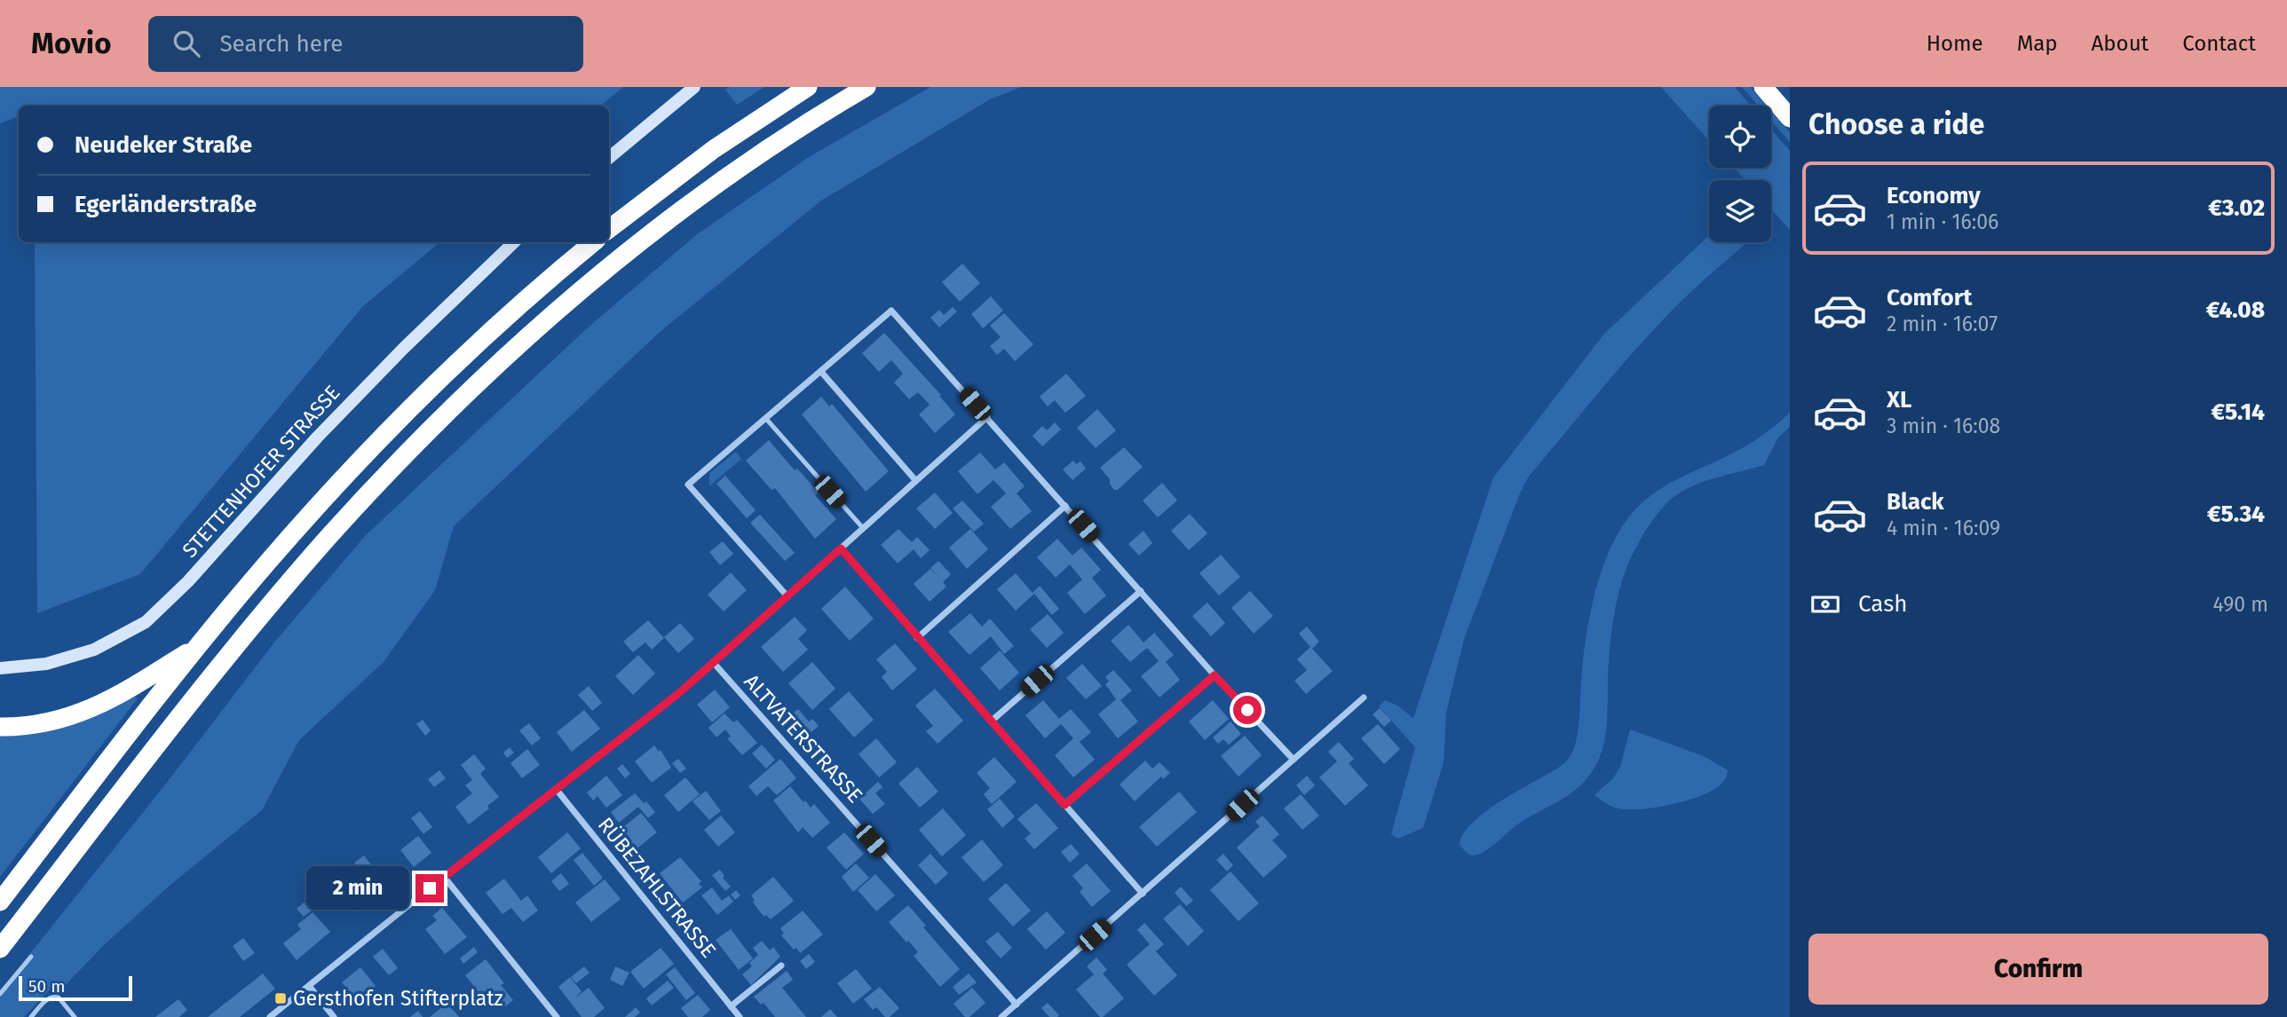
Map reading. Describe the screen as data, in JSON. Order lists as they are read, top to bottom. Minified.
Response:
{"streets":{"street":["STETTENHOFER STRASSE","ALTVATERSTRASSE","RÜBEZAHLSTRASSE"]},"places":{"transit":["Gersthofen Stifterplatz"]},"scale_bar":"50 m","page":{"header":"Movio","search":"Search here","nav":["Home","Map","About","Contact"],"heading":"Choose a ride","banner":["Neudeker Straße","Egerländerstraße"],"list":[{"name":"Economy","note":"1 min · 16:06","value":"€3.02"},{"name":"Comfort","note":"2 min · 16:07","value":"€4.08"},{"name":"XL","note":"3 min · 16:08","value":"€5.14"},{"name":"Black","note":"4 min · 16:09","value":"€5.34"}],"pay":["Cash","490 m"],"bubble":"2 min","buttons":"Confirm","scale":"50 m"}}
